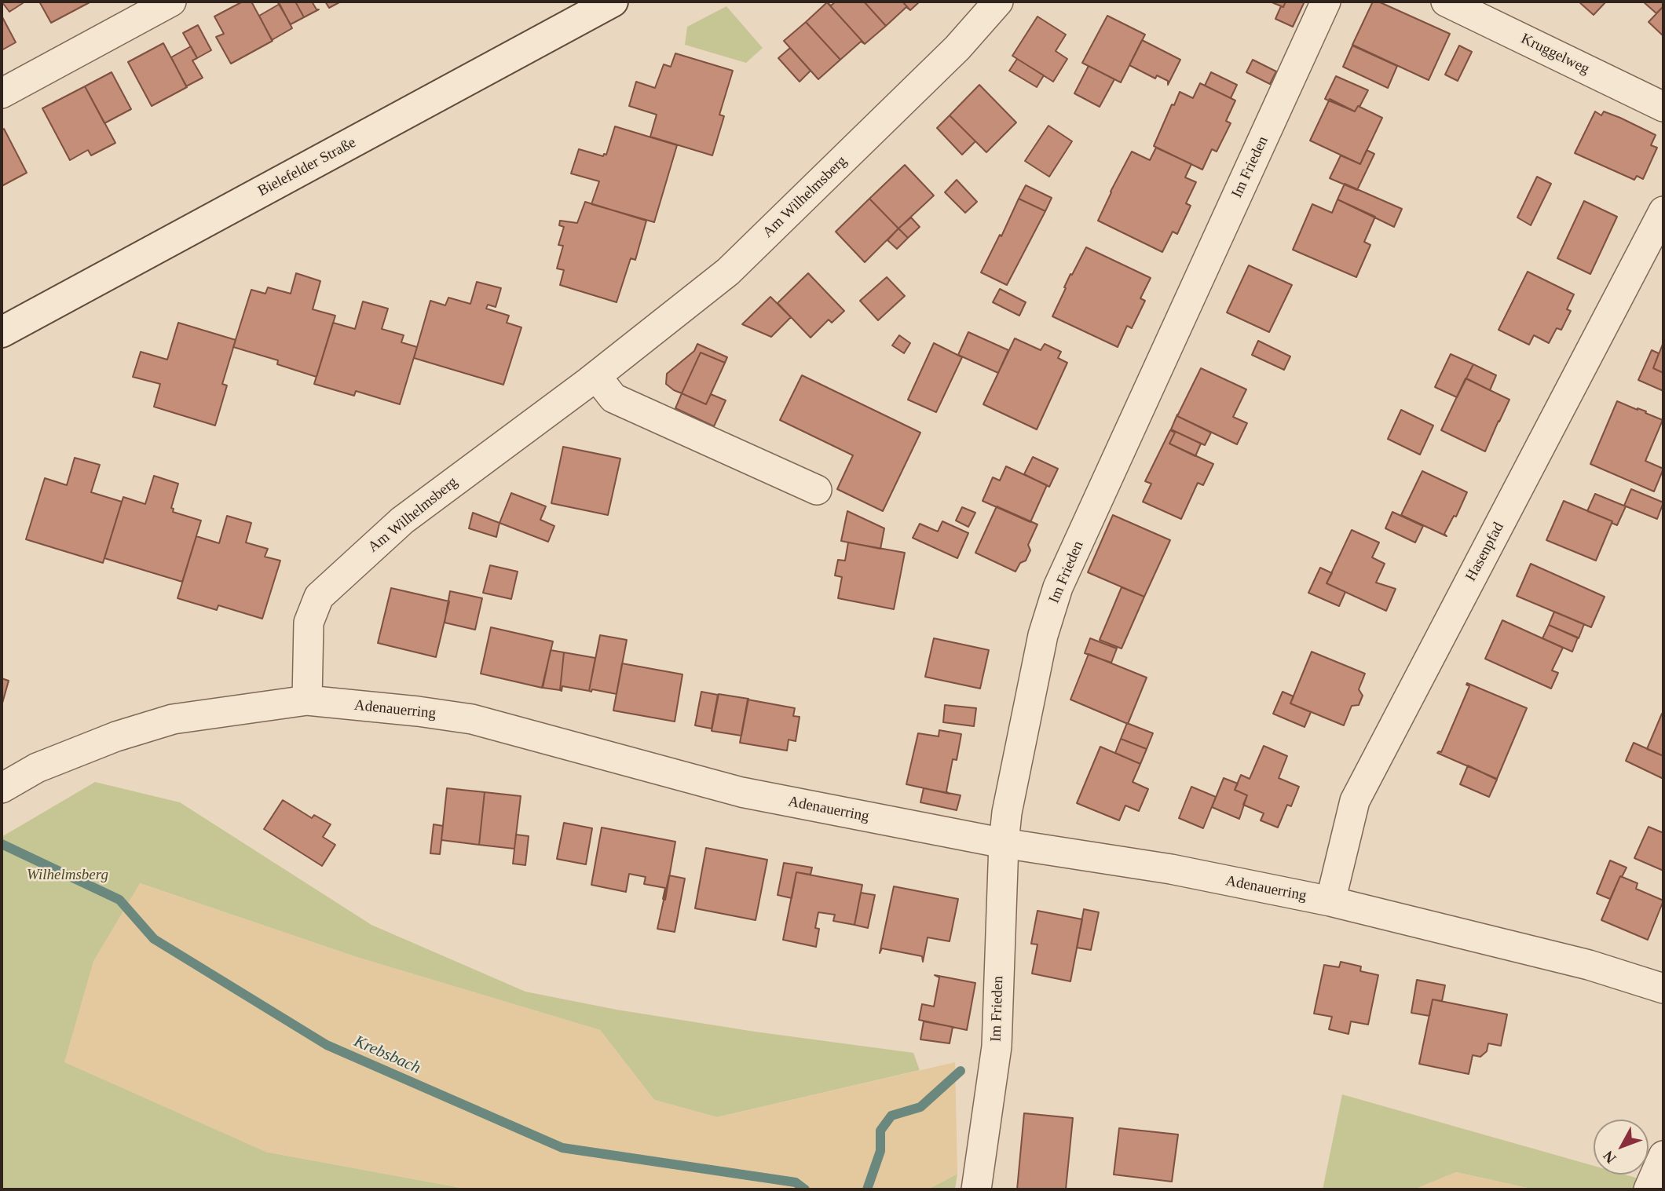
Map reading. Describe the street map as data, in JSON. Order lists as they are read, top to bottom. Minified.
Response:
{"streets":{"main road":["Bielefelder Straße"],"street":["Kruggelweg","Im Frieden","Am Wilhelmsberg","Hasenpfad","Adenauerring"]},"crossings":[["Im Frieden","Adenauerring"],["Am Wilhelmsberg","Adenauerring"],["Hasenpfad","Adenauerring"]],"water":["Krebsbach"],"parks":["Wilhelmsberg"],"north":"bottom left"}
